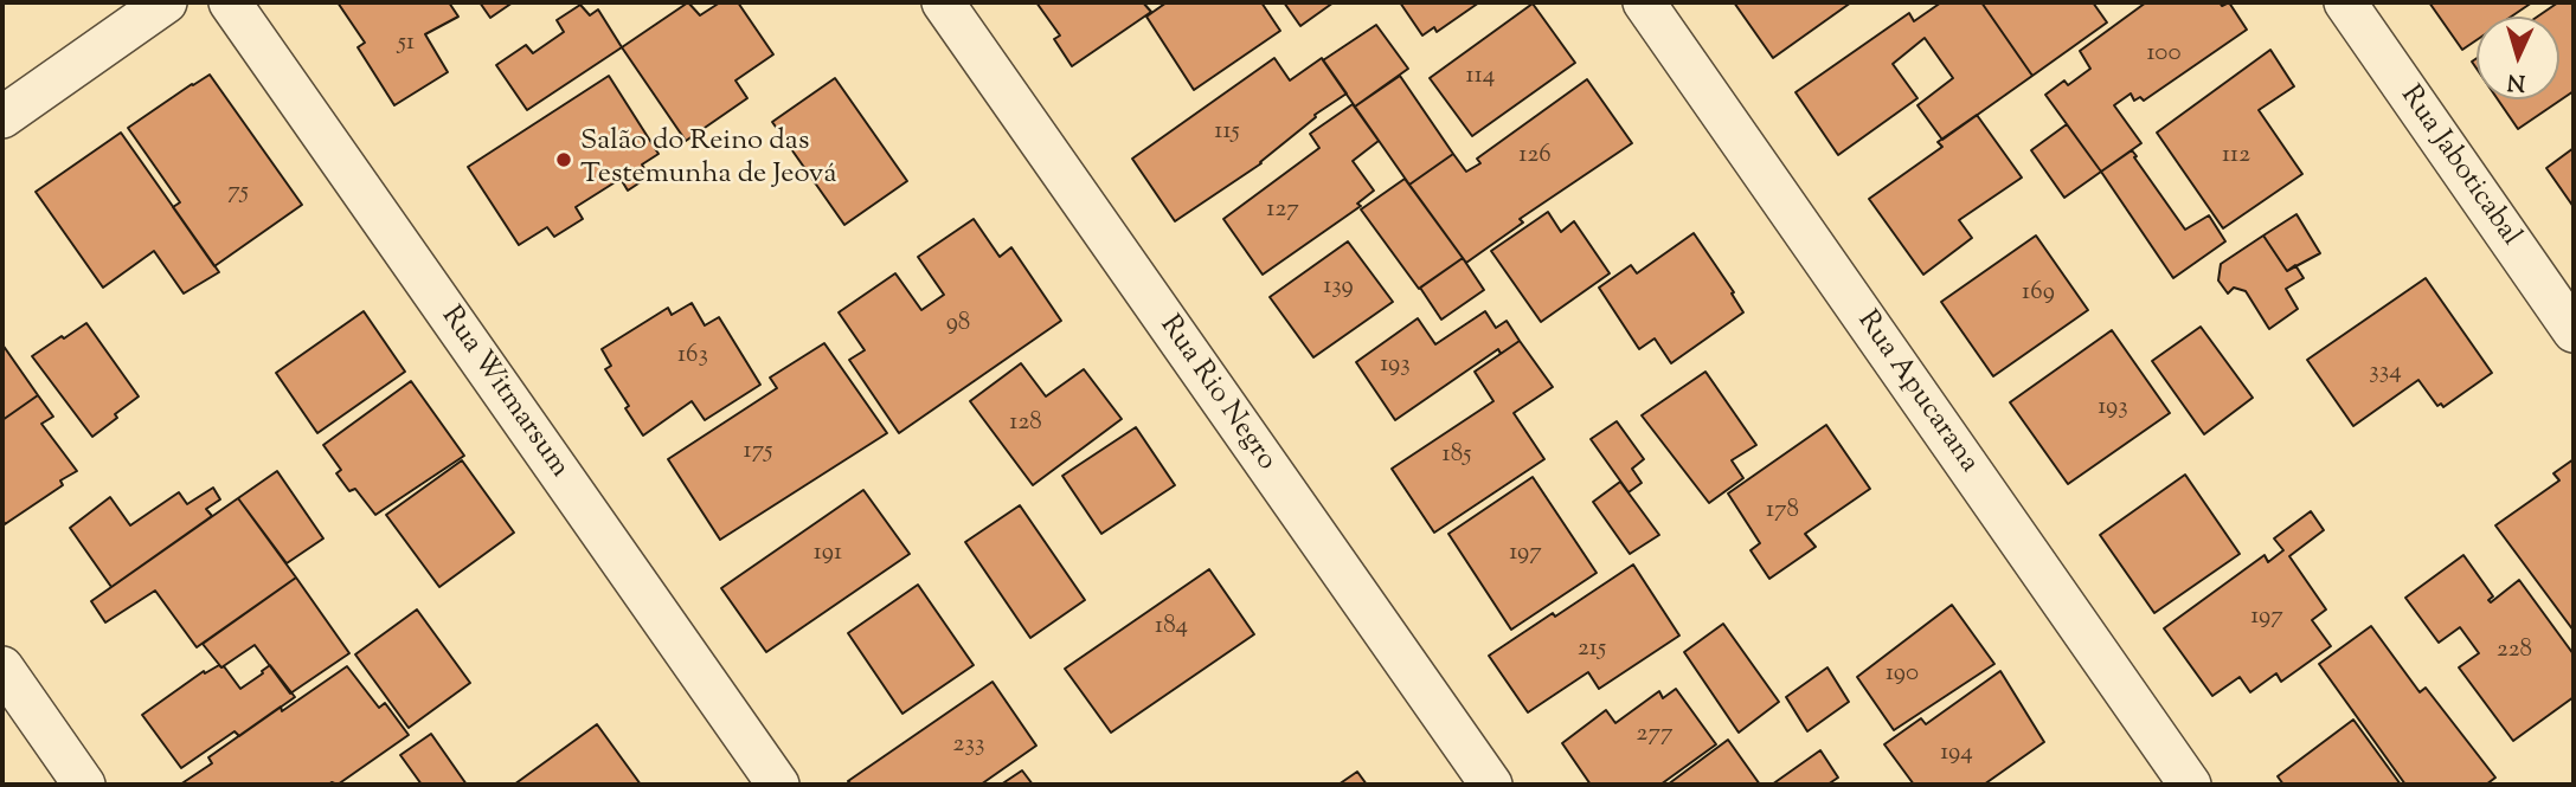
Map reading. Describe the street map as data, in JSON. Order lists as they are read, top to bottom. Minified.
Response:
{"streets":{"street":["Rua Jaboticabal","Rua Witmarsum","Rua Apucarana","Rua Rio Negro"]},"places":["Salão do Reino das Testemunha de Jeová"],"house_numbers":["51","100","114","115","126","112","75","127","139","169","98","163","193","334","193","128","175","185","178","191","197","197","184","215","228","190","277","233","194"],"north":"bottom"}
